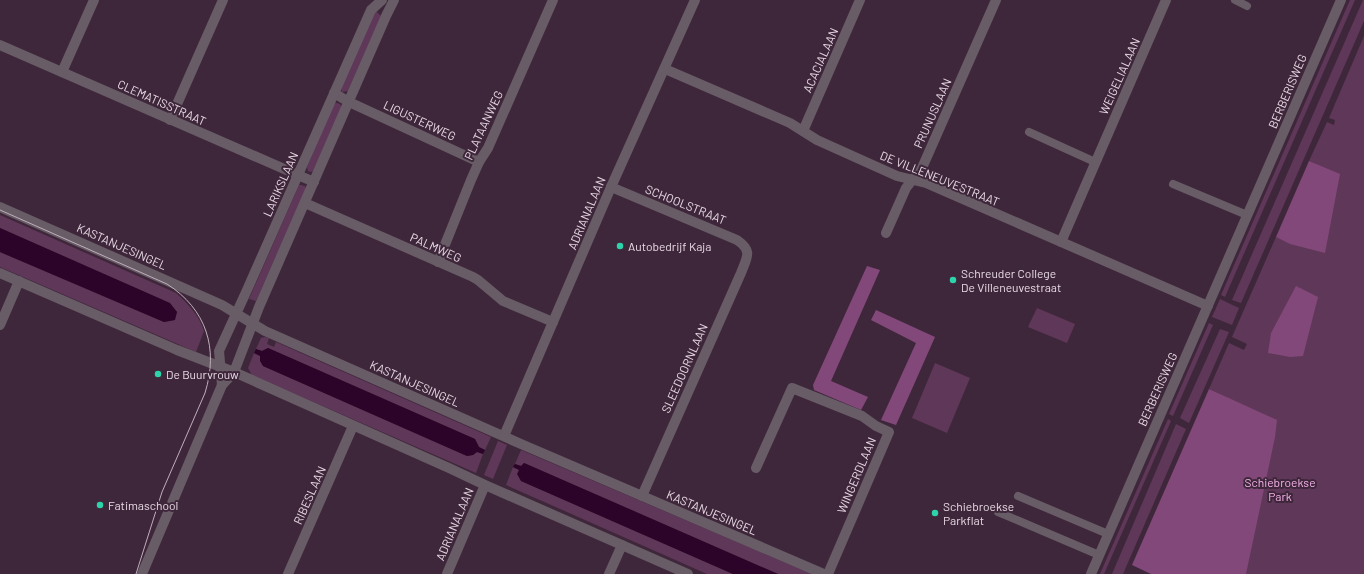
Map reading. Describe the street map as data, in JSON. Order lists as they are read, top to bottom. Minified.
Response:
{"streets":{"street":["ACACIALAAN","WEIGELIALAAN","BERBERISWEG","CLEMATISSTRAAT","PRUNUSLAAN","LIGUSTERWEG","PLATAANWEG","DE VILLENEUVESTRAAT","LARIKSLAAN","SCHOOLSTRAAT","ADRIANALAAN","KASTANJESINGEL","PALMWEG","SLEEDOORNLAAN","WINGERDLAAN","RIBESLAAN"]},"crossings":[["ACACIALAAN","DE VILLENEUVESTRAAT"],["WEIGELIALAAN","DE VILLENEUVESTRAAT"],["BERBERISWEG","DE VILLENEUVESTRAAT"],["CLEMATISSTRAAT","LARIKSLAAN"],["PRUNUSLAAN","DE VILLENEUVESTRAAT"],["LIGUSTERWEG","PLATAANWEG"],["LIGUSTERWEG","LARIKSLAAN"],["PLATAANWEG","PALMWEG"],["DE VILLENEUVESTRAAT","ADRIANALAAN"],["LARIKSLAAN","KASTANJESINGEL"],["LARIKSLAAN","PALMWEG"],["SCHOOLSTRAAT","ADRIANALAAN"],["SCHOOLSTRAAT","SLEEDOORNLAAN"],["ADRIANALAAN","KASTANJESINGEL"],["ADRIANALAAN","PALMWEG"],["KASTANJESINGEL","SLEEDOORNLAAN"]],"parks":["Schiebroekse Park"],"places":["Autobedrijf Kaja","Schreuder College De Villeneuvestraat","De Buurvrouw","Fatimaschool","Schiebroekse Parkflat"]}
